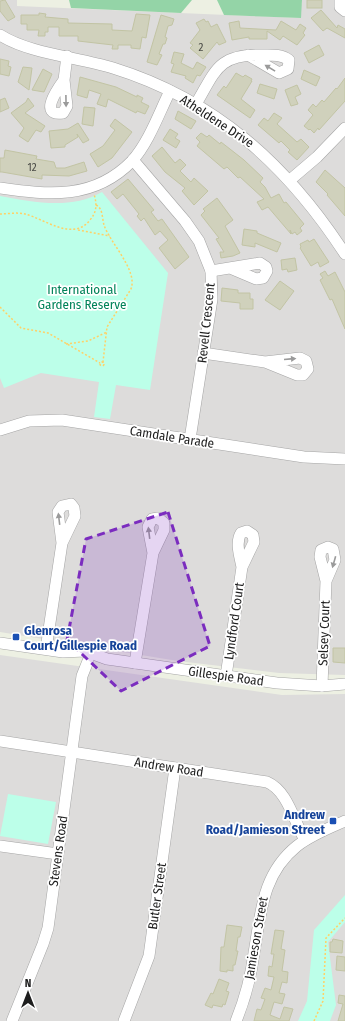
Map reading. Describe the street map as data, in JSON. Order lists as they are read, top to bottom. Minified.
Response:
{"streets":{"street":["Atheldene Drive","Revell Crescent","Camdale Parade","Lyndford Court","Selsey Court","Gillespie Road","Andrew Road","Stevens Road","Butler Street","Jamieson Street"]},"crossings":[["Revell Crescent","Camdale Parade"],["Lyndford Court","Gillespie Road"],["Selsey Court","Gillespie Road"],["Gillespie Road","Stevens Road"],["Andrew Road","Stevens Road"],["Andrew Road","Butler Street"],["Andrew Road","Jamieson Street"]],"parks":["International Gardens Reserve"],"places":{"transit":["Glenrosa Court/Gillespie Road","Andrew Road/Jamieson Street"]},"house_numbers":["2","12"],"north":"top"}
